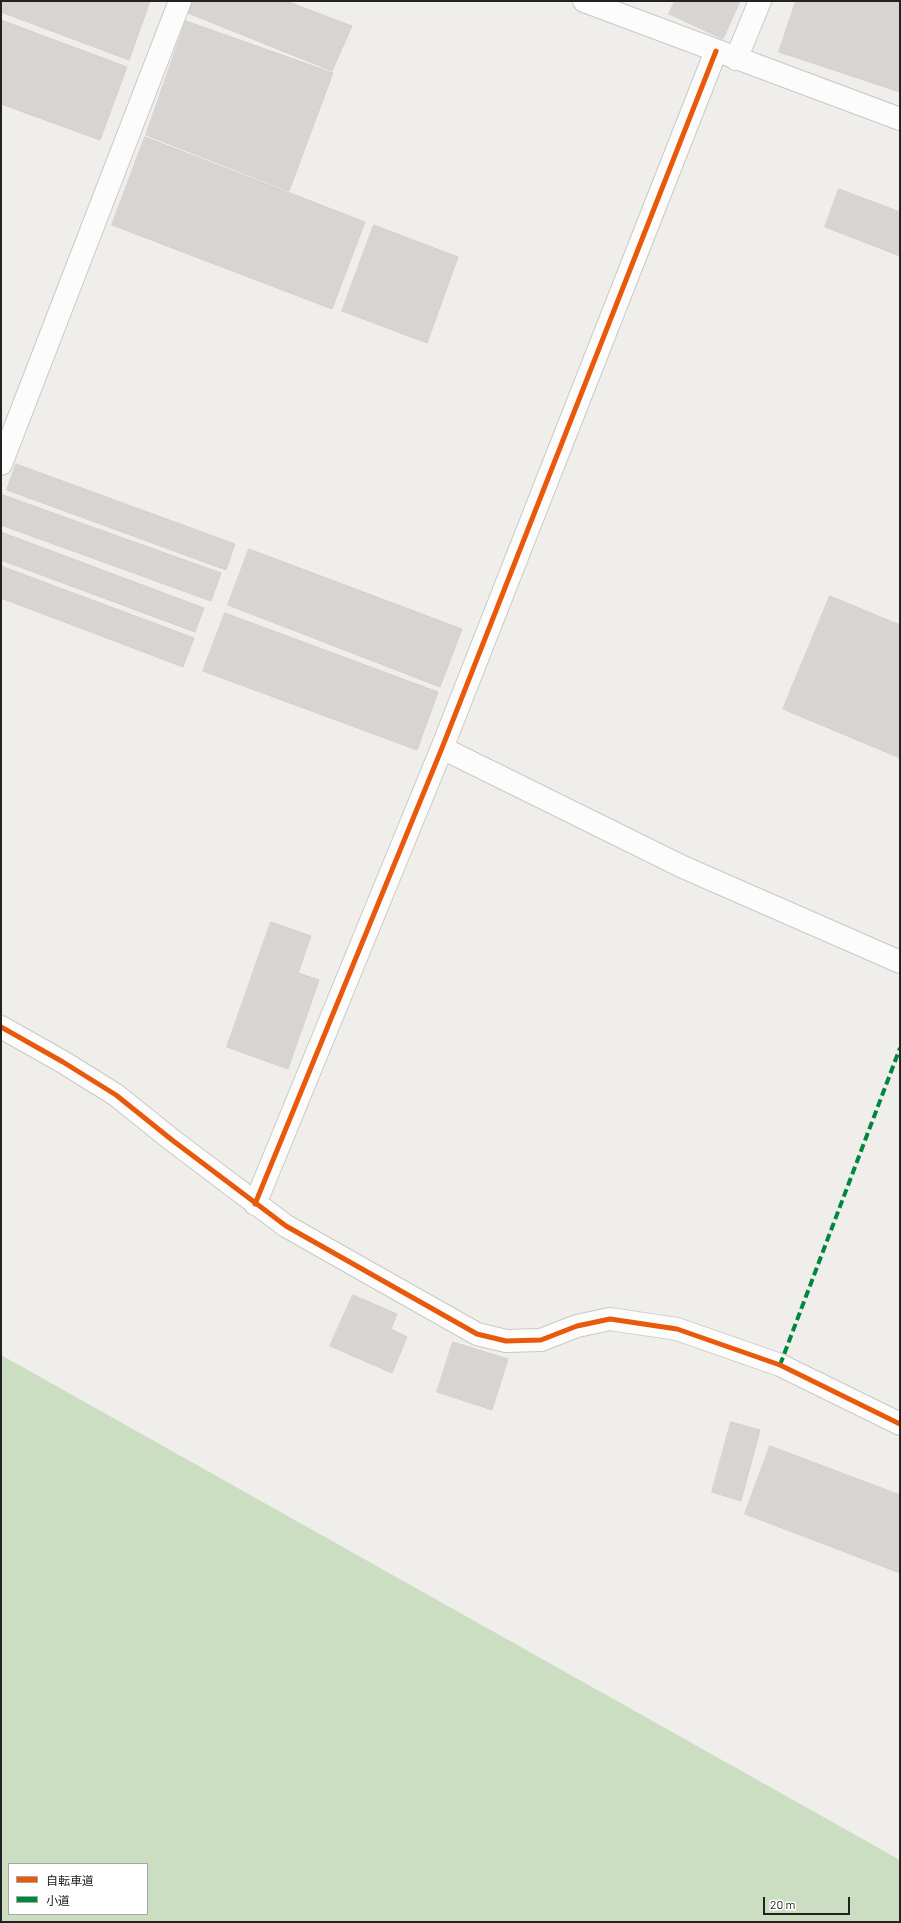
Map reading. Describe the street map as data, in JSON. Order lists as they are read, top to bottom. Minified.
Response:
{"legend":["自転車道","小道"],"scale_bar":"20 m"}
